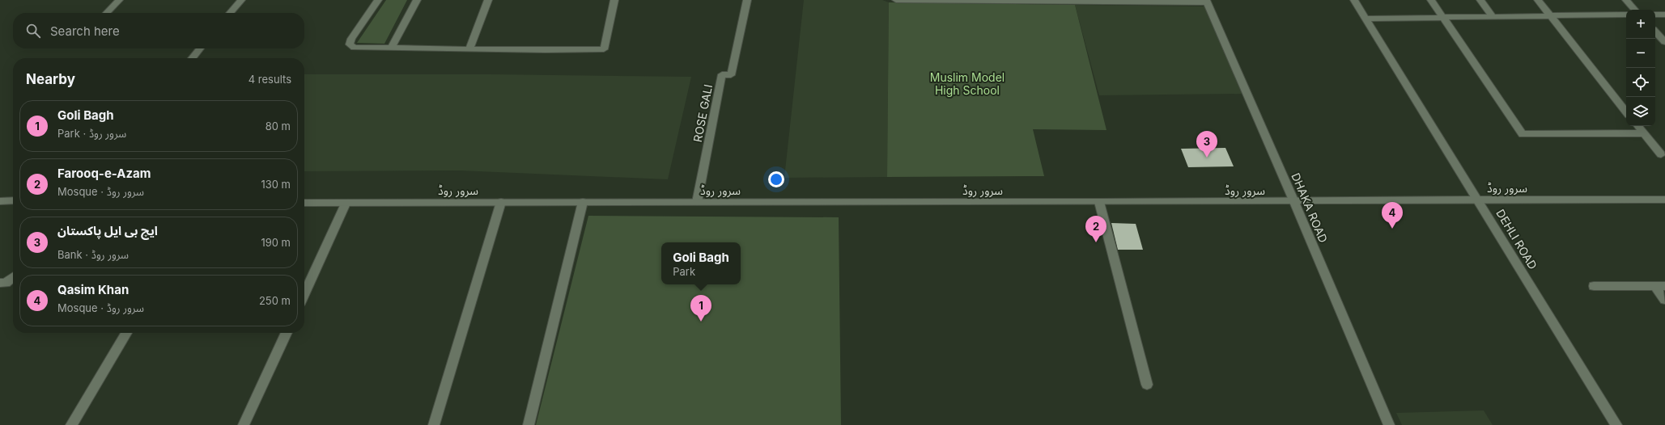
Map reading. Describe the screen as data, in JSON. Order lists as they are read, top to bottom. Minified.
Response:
{"streets":{"street":["ROSE GALI","سرور روڈ","DHAKA ROAD","DEHLI ROAD"]},"crossings":[["ROSE GALI","سرور روڈ"],["سرور روڈ","DHAKA ROAD"],["سرور روڈ","DEHLI ROAD"]],"parks":["Muslim Model High School"],"page":{"map_buttons":["+","−"],"search":"Search here","heading":["Nearby","4 results"],"list":[{"mark":"1","name":"Goli Bagh","note":"Park · سرور روڈ","value":"80 m"},{"mark":"2","name":"Farooq-e-Azam","note":"Mosque · سرور روڈ","value":"130 m"},{"mark":"3","name":"ایچ بی ایل پاکستان","note":"Bank · سرور روڈ","value":"190 m"},{"mark":"4","name":"Qasim Khan","note":"Mosque · سرور روڈ","value":"250 m"}],"pins":["3","4","2","1"],"popup":["Goli Bagh","Park"]}}
